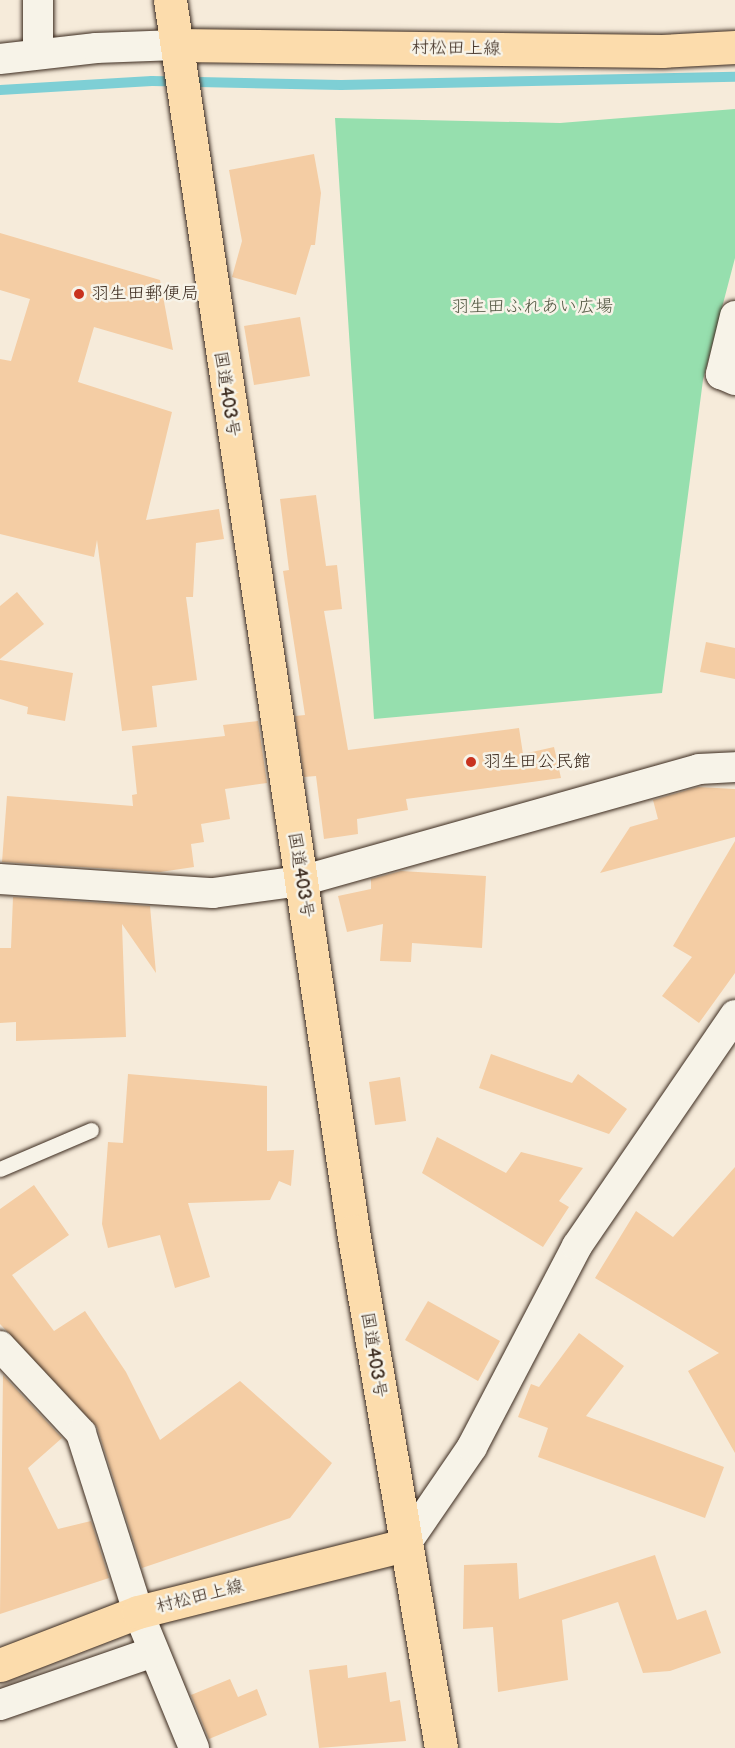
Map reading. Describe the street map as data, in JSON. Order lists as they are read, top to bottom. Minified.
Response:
{"streets":{"main road":["村松田上線","国道403号"]},"crossings":[["村松田上線","国道403号"]],"parks":["羽生田ふれあい広場"],"places":["羽生田郵便局","羽生田公民館"]}
